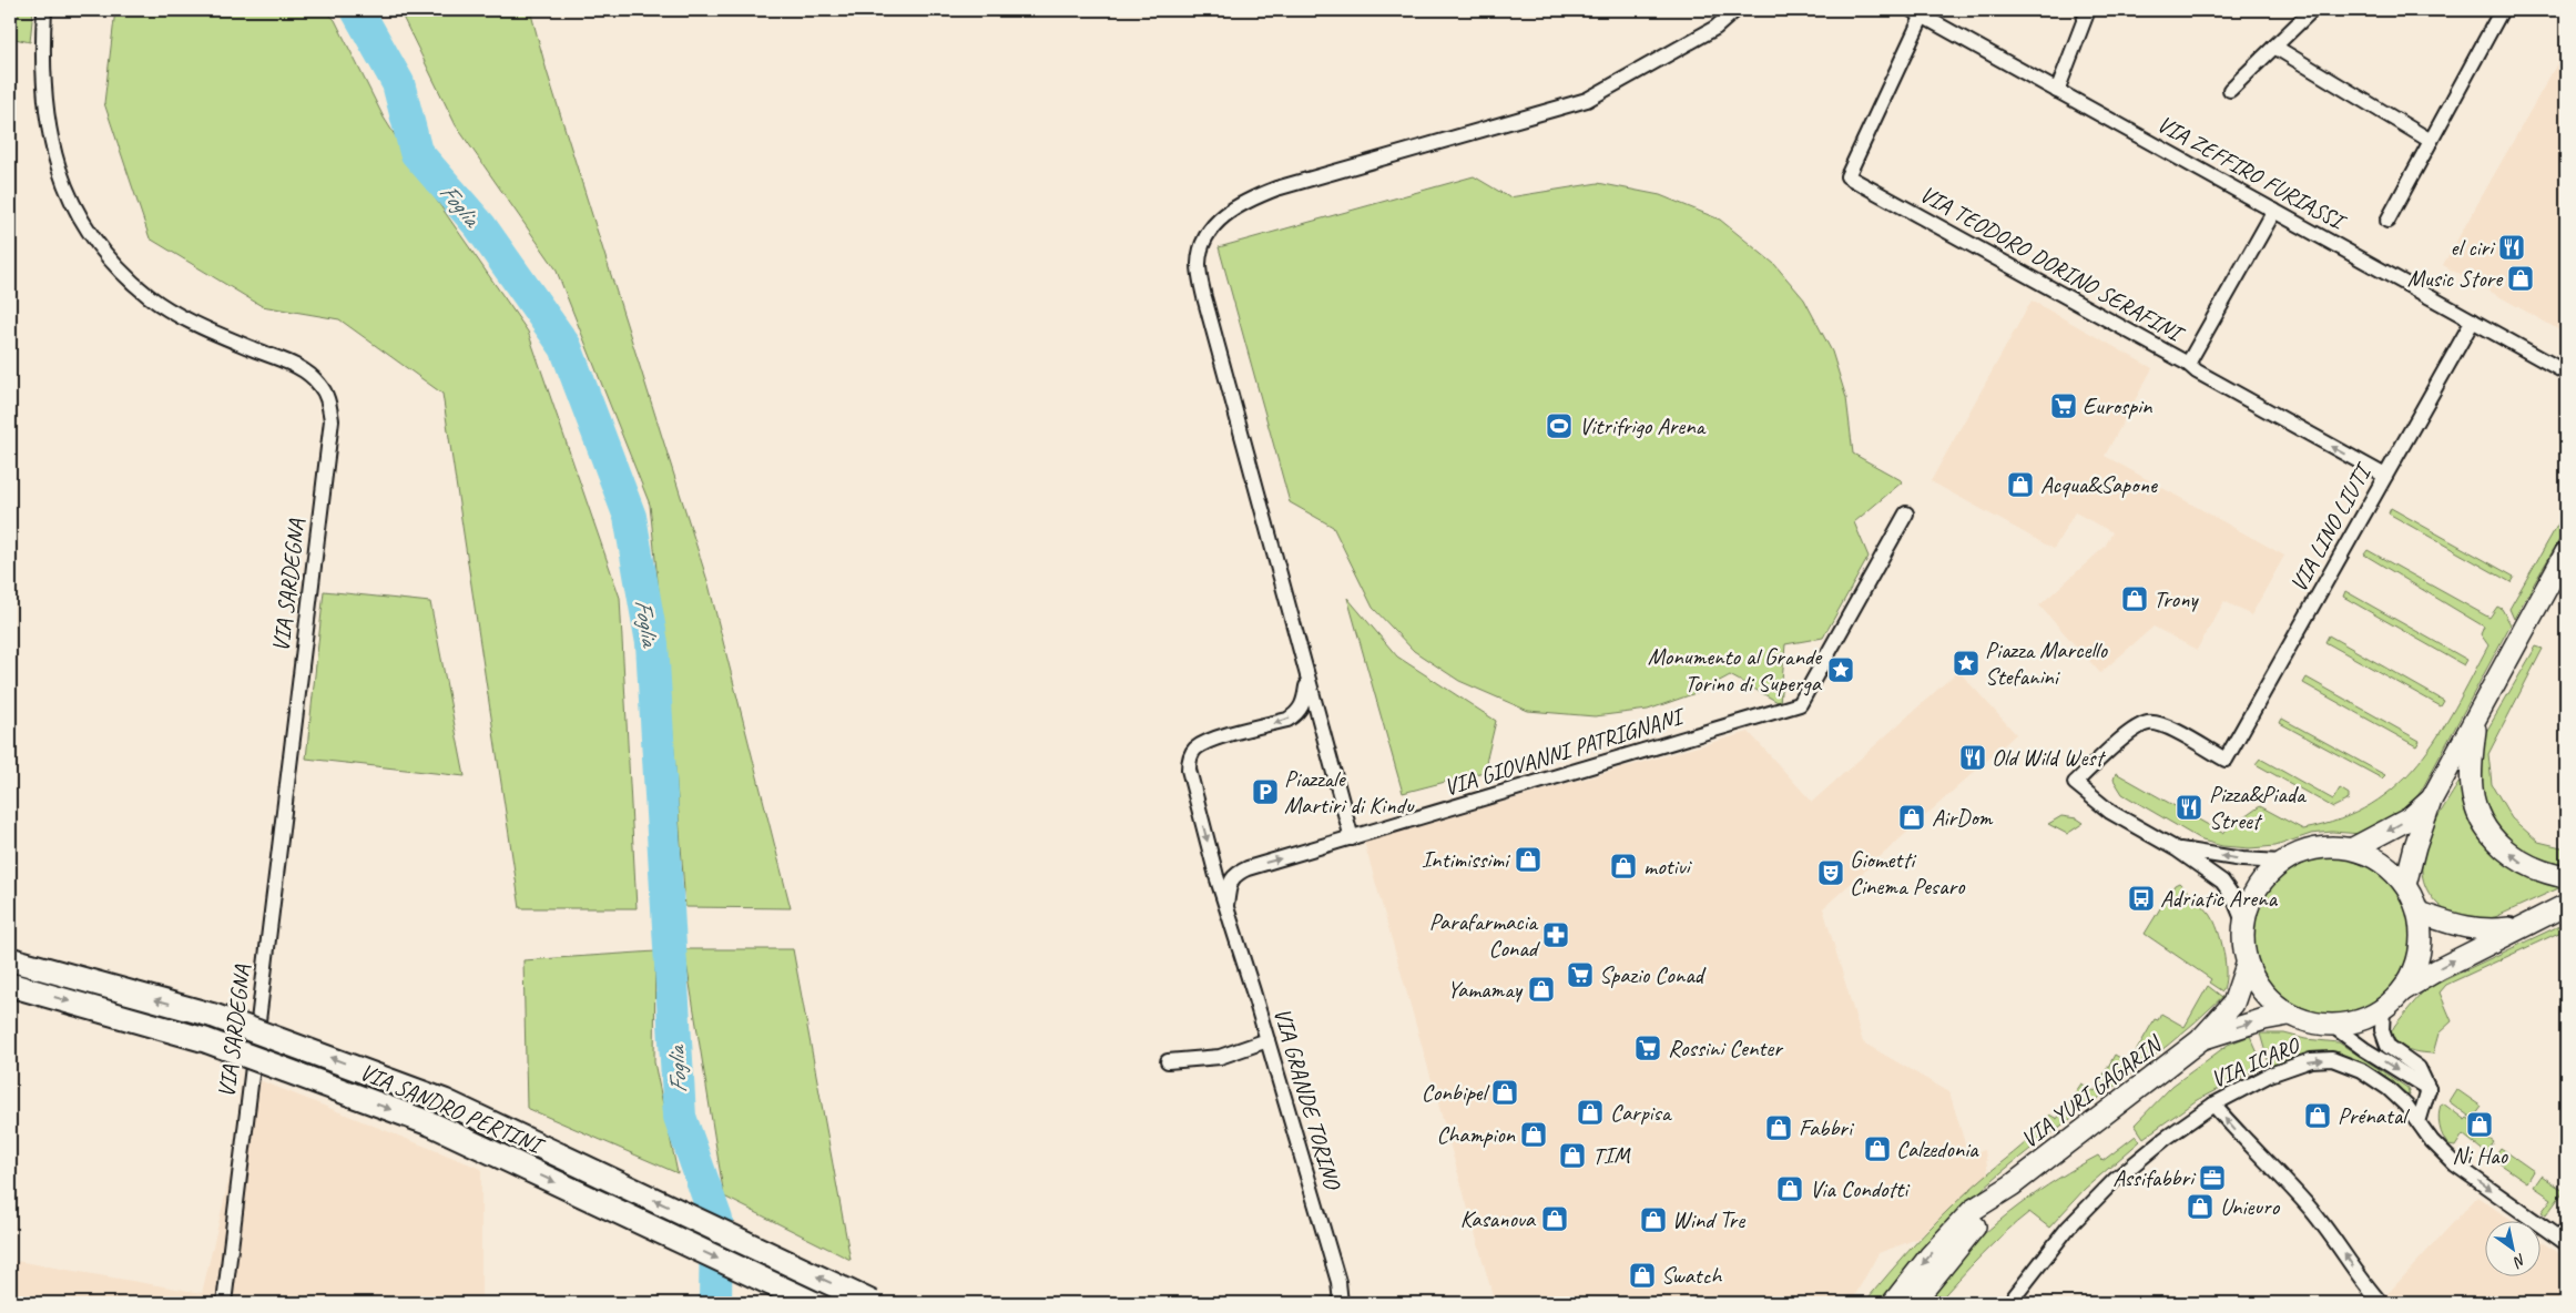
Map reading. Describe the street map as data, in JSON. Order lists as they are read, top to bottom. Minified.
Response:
{"streets":{"main road":["VIA YURI GAGARIN","VIA SANDRO PERTINI"],"street":["VIA ZEFFIRO FURIASSI","VIA TEODORO DORINO SERAFINI","VIA LINO LIUTI","VIA SARDEGNA","VIA GIOVANNI PATRIGNANI","VIA ICARO","VIA GRANDE TORINO"]},"crossings":[["VIA ZEFFIRO FURIASSI","VIA TEODORO DORINO SERAFINI"],["VIA ZEFFIRO FURIASSI","VIA LINO LIUTI"],["VIA TEODORO DORINO SERAFINI","VIA LINO LIUTI"],["VIA GIOVANNI PATRIGNANI","VIA GRANDE TORINO"]],"one_way":["VIA ICARO"],"water":["Foglia"],"places":{"restaurant":["el ciri","Old Wild West","Pizza&Piada Street"],"shop":["Music Store","Acqua&Sapone","Trony","AirDom","Intimissimi","motivi","Yamamay","Conbipel","Carpisa","Prénatal","Ni Hao","Fabbri","Champion","Calzedonia","TIM","Via Condotti","Unieuro","Kasanova","Wind Tre","Swatch"],"supermarket":["Eurospin","Spazio Conad","Rossini Center"],"sports":["Vitrifrigo Arena"],"place":["Piazza Marcello Stefanini","Monumento al Grande Torino di Superga"],"parking":["Piazzale Martiri di Kindu"],"theatre":["Giometti Cinema Pesaro"],"bus stop":["Adriatic Arena"],"pharmacy":["Parafarmacia Conad"],"office":["Assifabbri"]},"north":"bottom right"}
